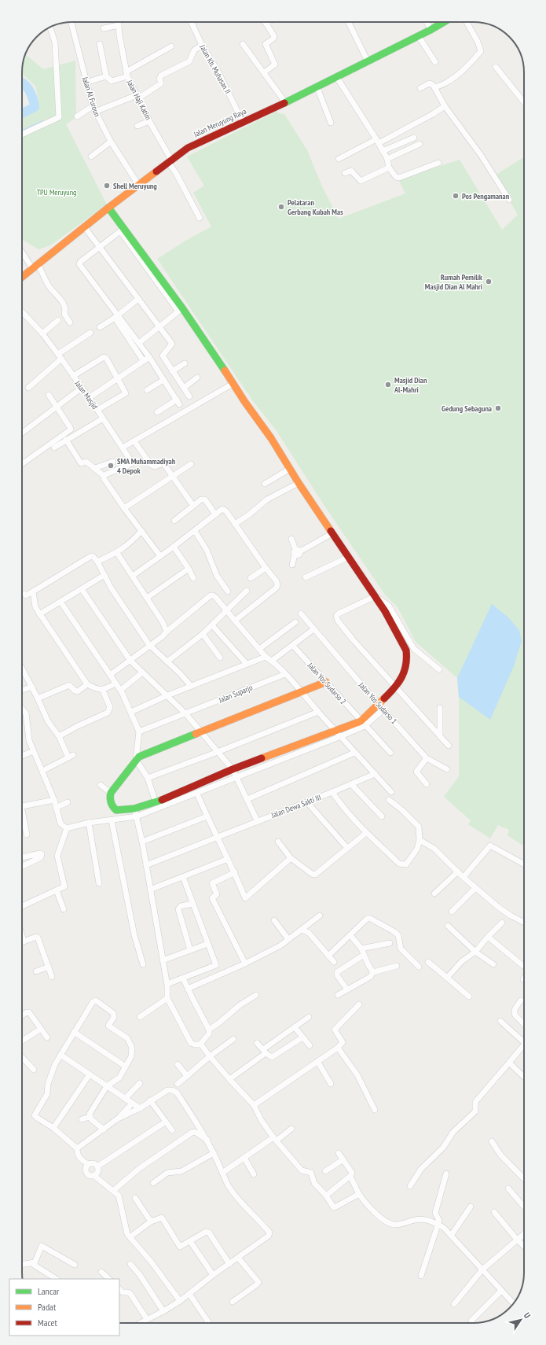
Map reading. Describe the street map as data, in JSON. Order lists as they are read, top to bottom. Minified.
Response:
{"streets":{"street":["Jalan Kh. Muhasan II","Jalan Al Furoun","Jalan Haji Katim","Jalan Meruyung Raya","Jalan Masjid","Jalan Yos Sudarso 2","Jalan Suparjo","Jalan Yos Sudarso 1","Jalan Dewa Sakti III"]},"crossings":[["Jalan Kh. Muhasan II","Jalan Meruyung Raya"],["Jalan Al Furoun","Jalan Meruyung Raya"],["Jalan Haji Katim","Jalan Meruyung Raya"]],"parks":["TPU Meruyung"],"places":["Shell Meruyung","Pos Pengamanan","Pelataran Gerbang Kubah Mas","Rumah Pemilik Masjid Dian Al Mahri","Masjid Dian Al-Mahri","Gedung Sebaguna","SMA Muhammadiyah 4 Depok"],"legend":["Lancar","Padat","Macet"],"north":"top right"}
